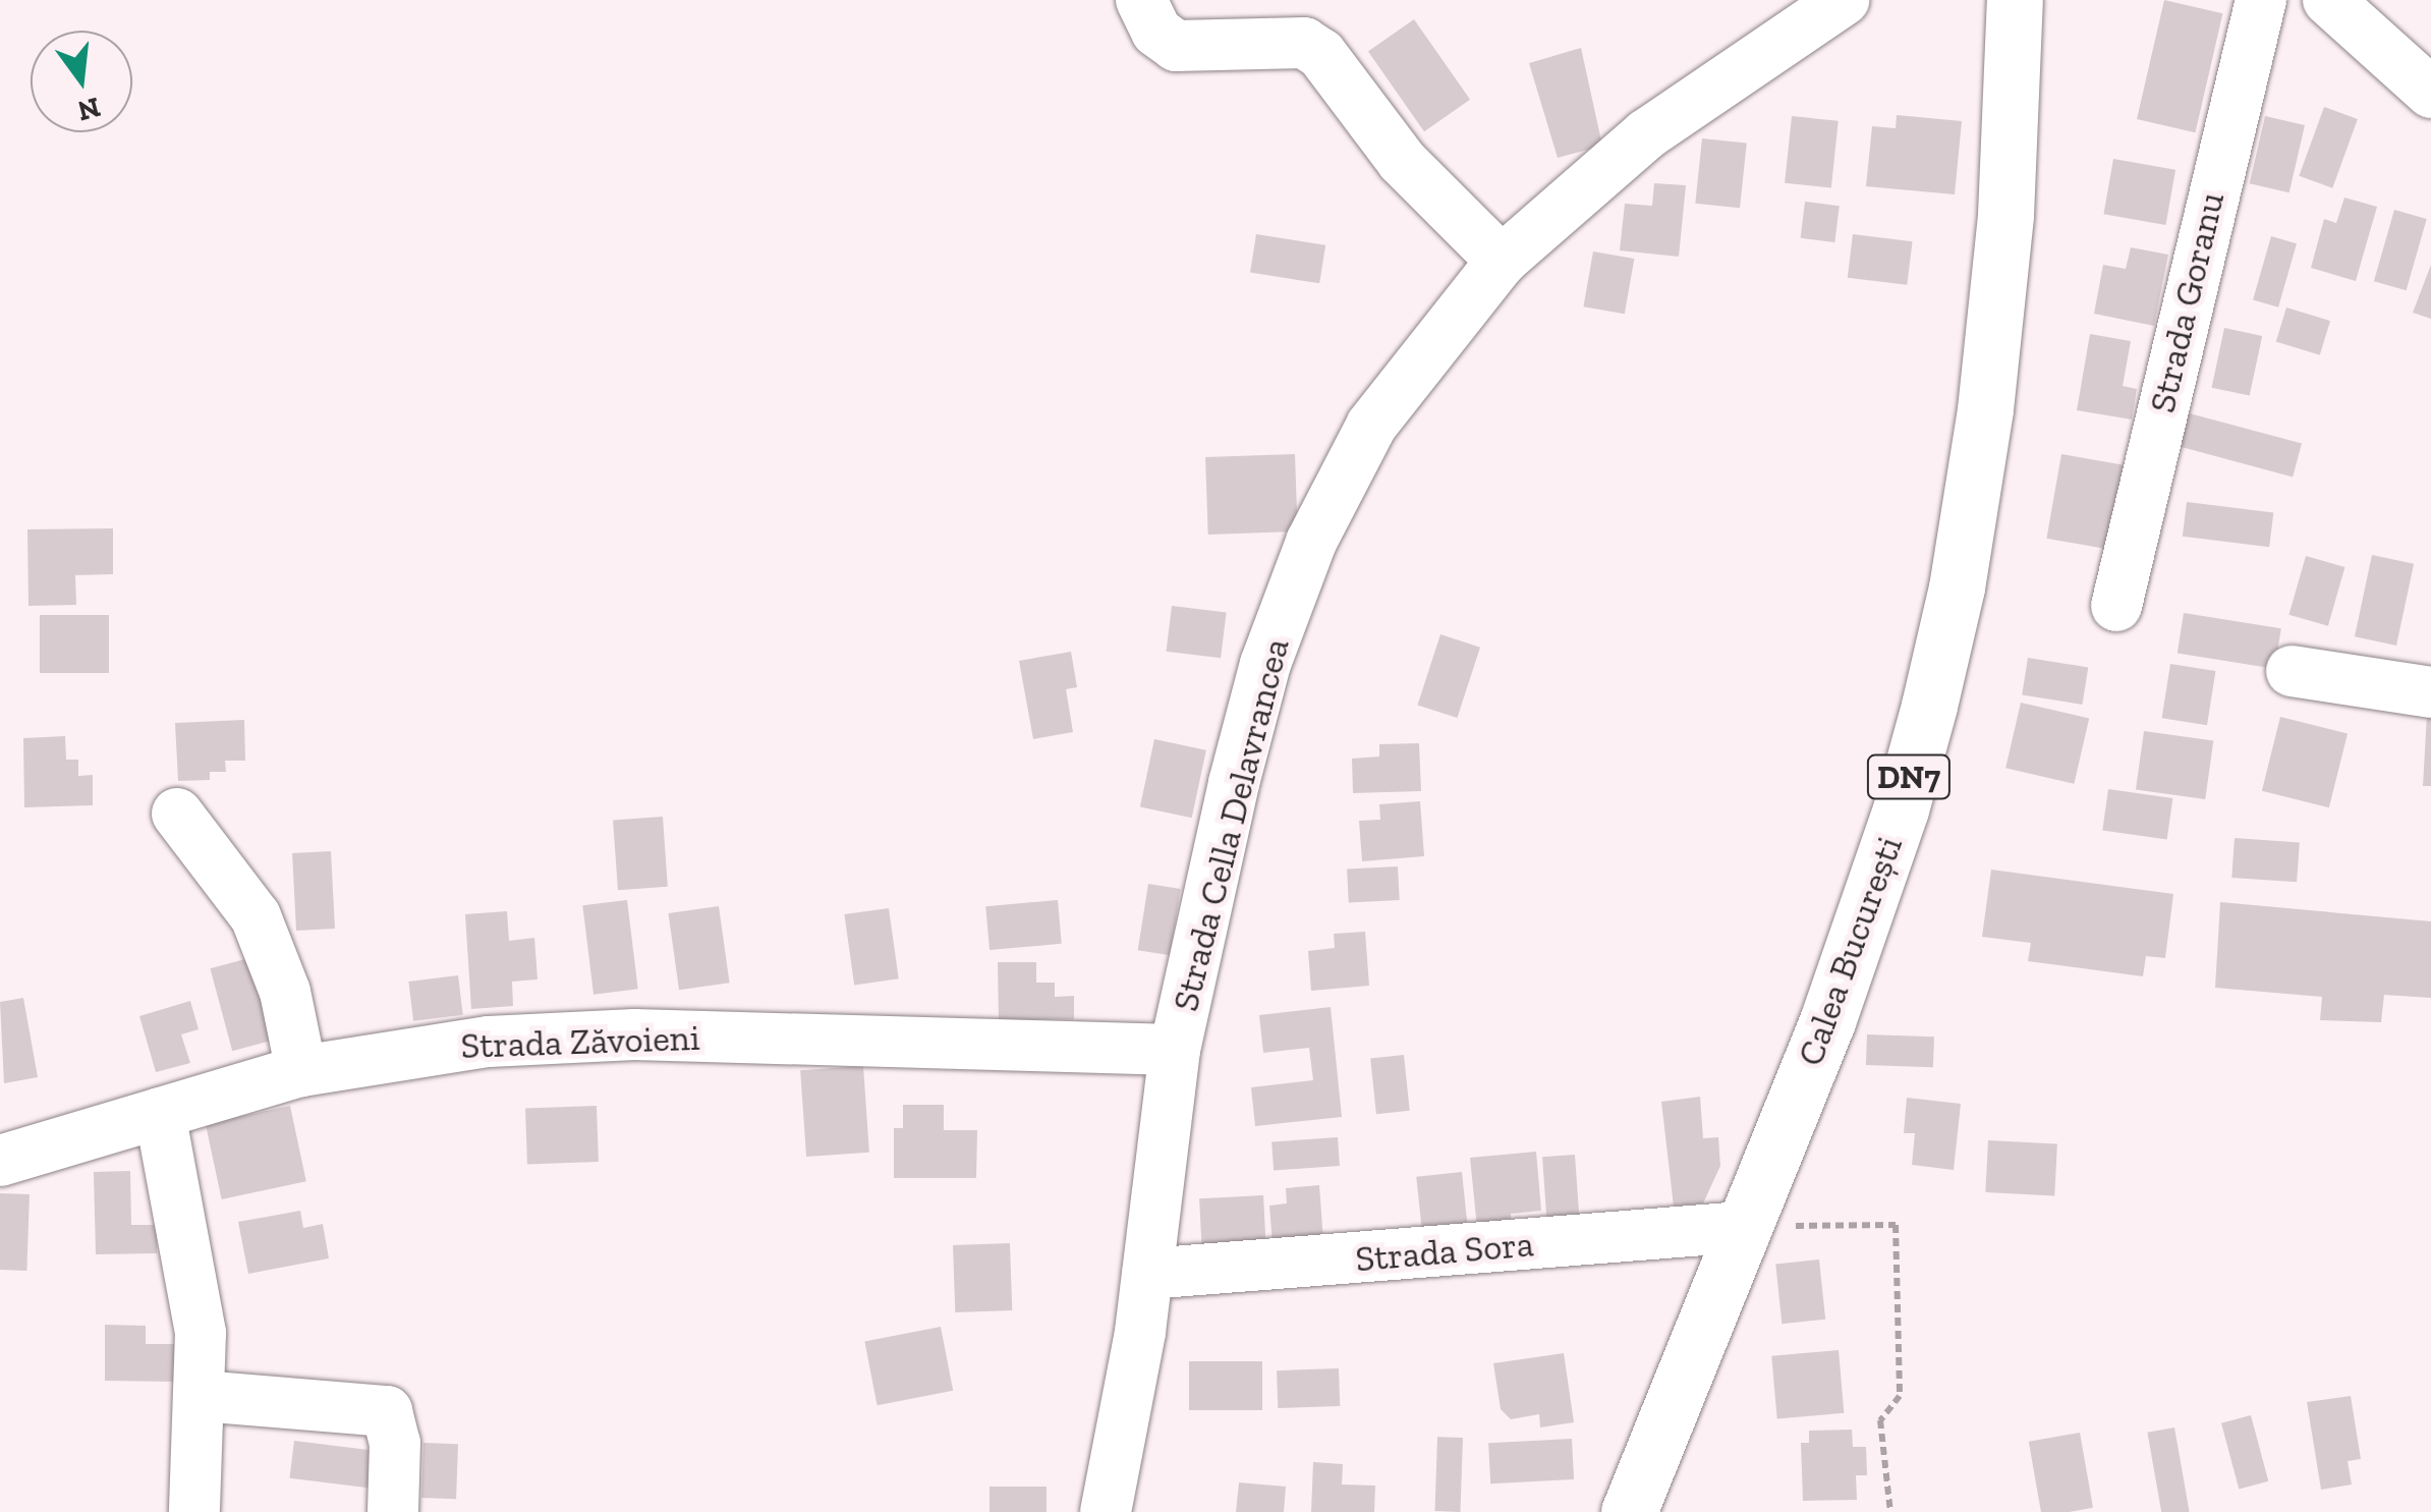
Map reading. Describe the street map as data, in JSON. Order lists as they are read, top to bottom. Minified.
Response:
{"streets":{"highway":["DN7","Calea București"],"street":["Strada Goranu","Strada Cella Delavrancea","Strada Zăvoieni","Strada Sora"]},"crossings":[["Strada Cella Delavrancea","Strada Zăvoieni"],["Strada Cella Delavrancea","Strada Sora"],["Calea București","Strada Sora"]],"north":"bottom"}
